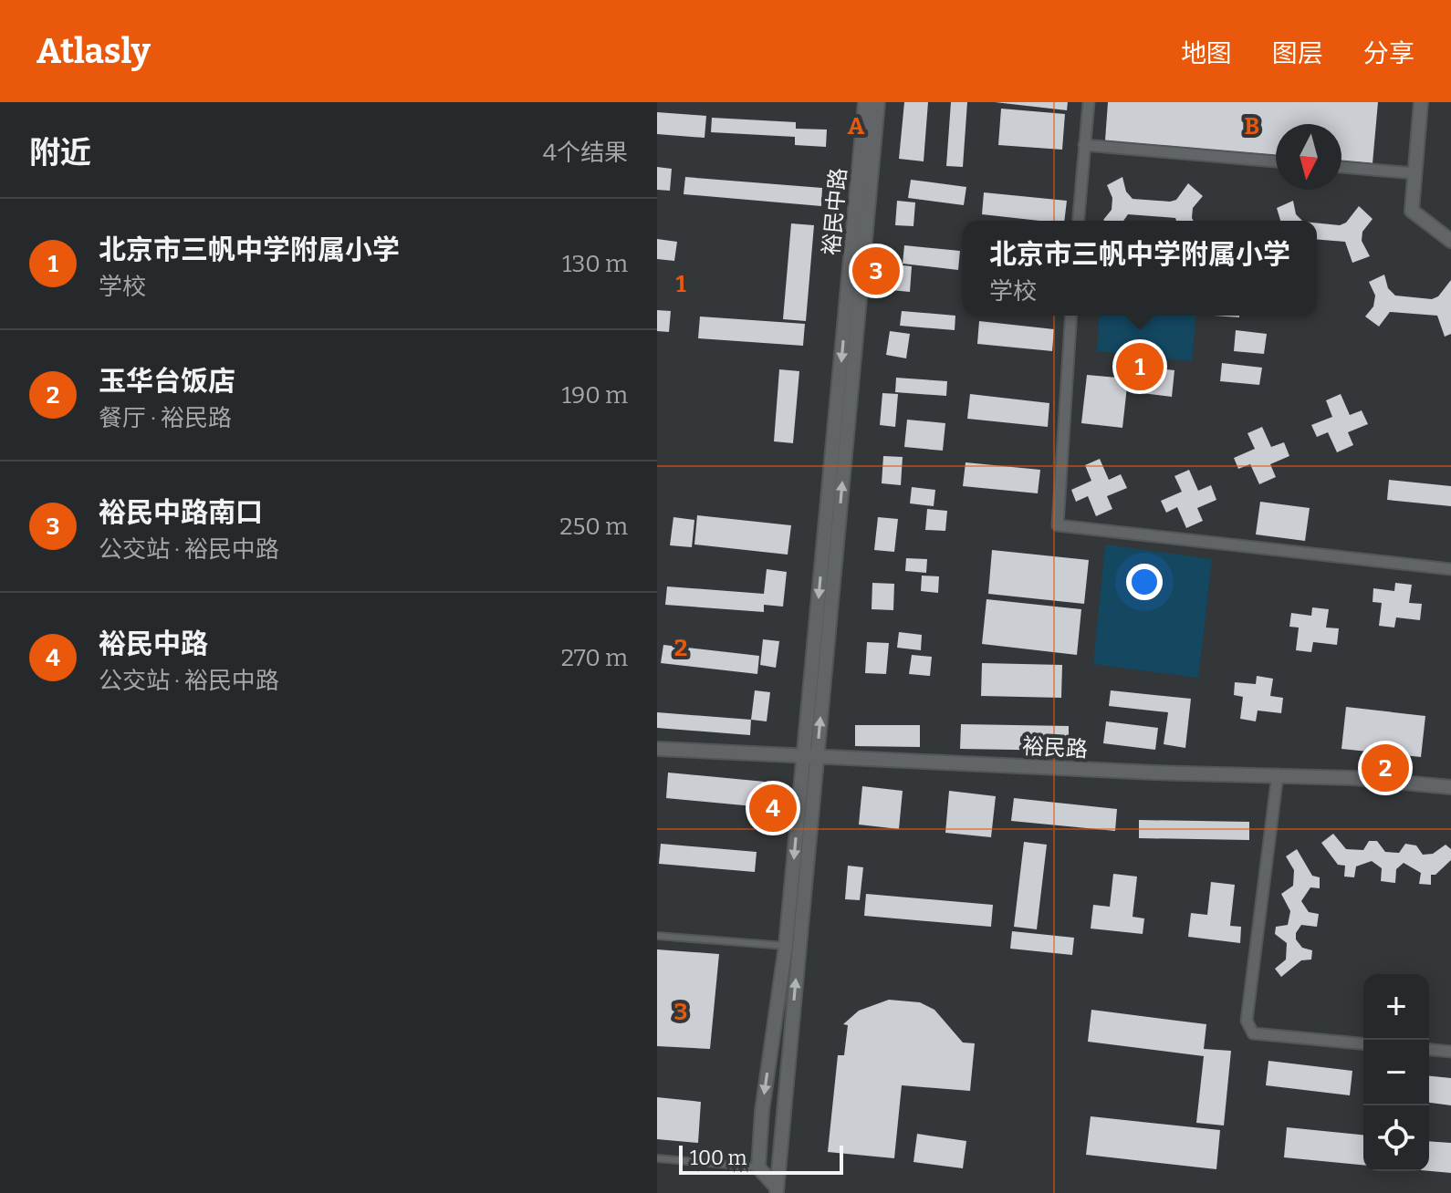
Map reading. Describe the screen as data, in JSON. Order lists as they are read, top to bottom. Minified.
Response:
{"streets":{"street":["裕民中路","裕民路"]},"crossings":[["裕民中路","裕民路"]],"scale_bar":"100 m","north":"bottom","page":{"header":"Atlasly","nav":["地图","图层","分享"],"heading":["附近","4个结果"],"list":[{"mark":"1","name":"北京市三帆中学附属小学","note":"学校","value":"130 m"},{"mark":"2","name":"玉华台饭店","note":"餐厅 · 裕民路","value":"190 m"},{"mark":"3","name":"裕民中路南口","note":"公交站 · 裕民中路","value":"250 m"},{"mark":"4","name":"裕民中路","note":"公交站 · 裕民中路","value":"270 m"}],"popup":["北京市三帆中学附属小学","学校"],"pins":["3","1","2","4"],"map_buttons":["+","−"],"scale":"100 m"},"grid":{"columns":["A","B"],"rows":["1","2","3"]}}
